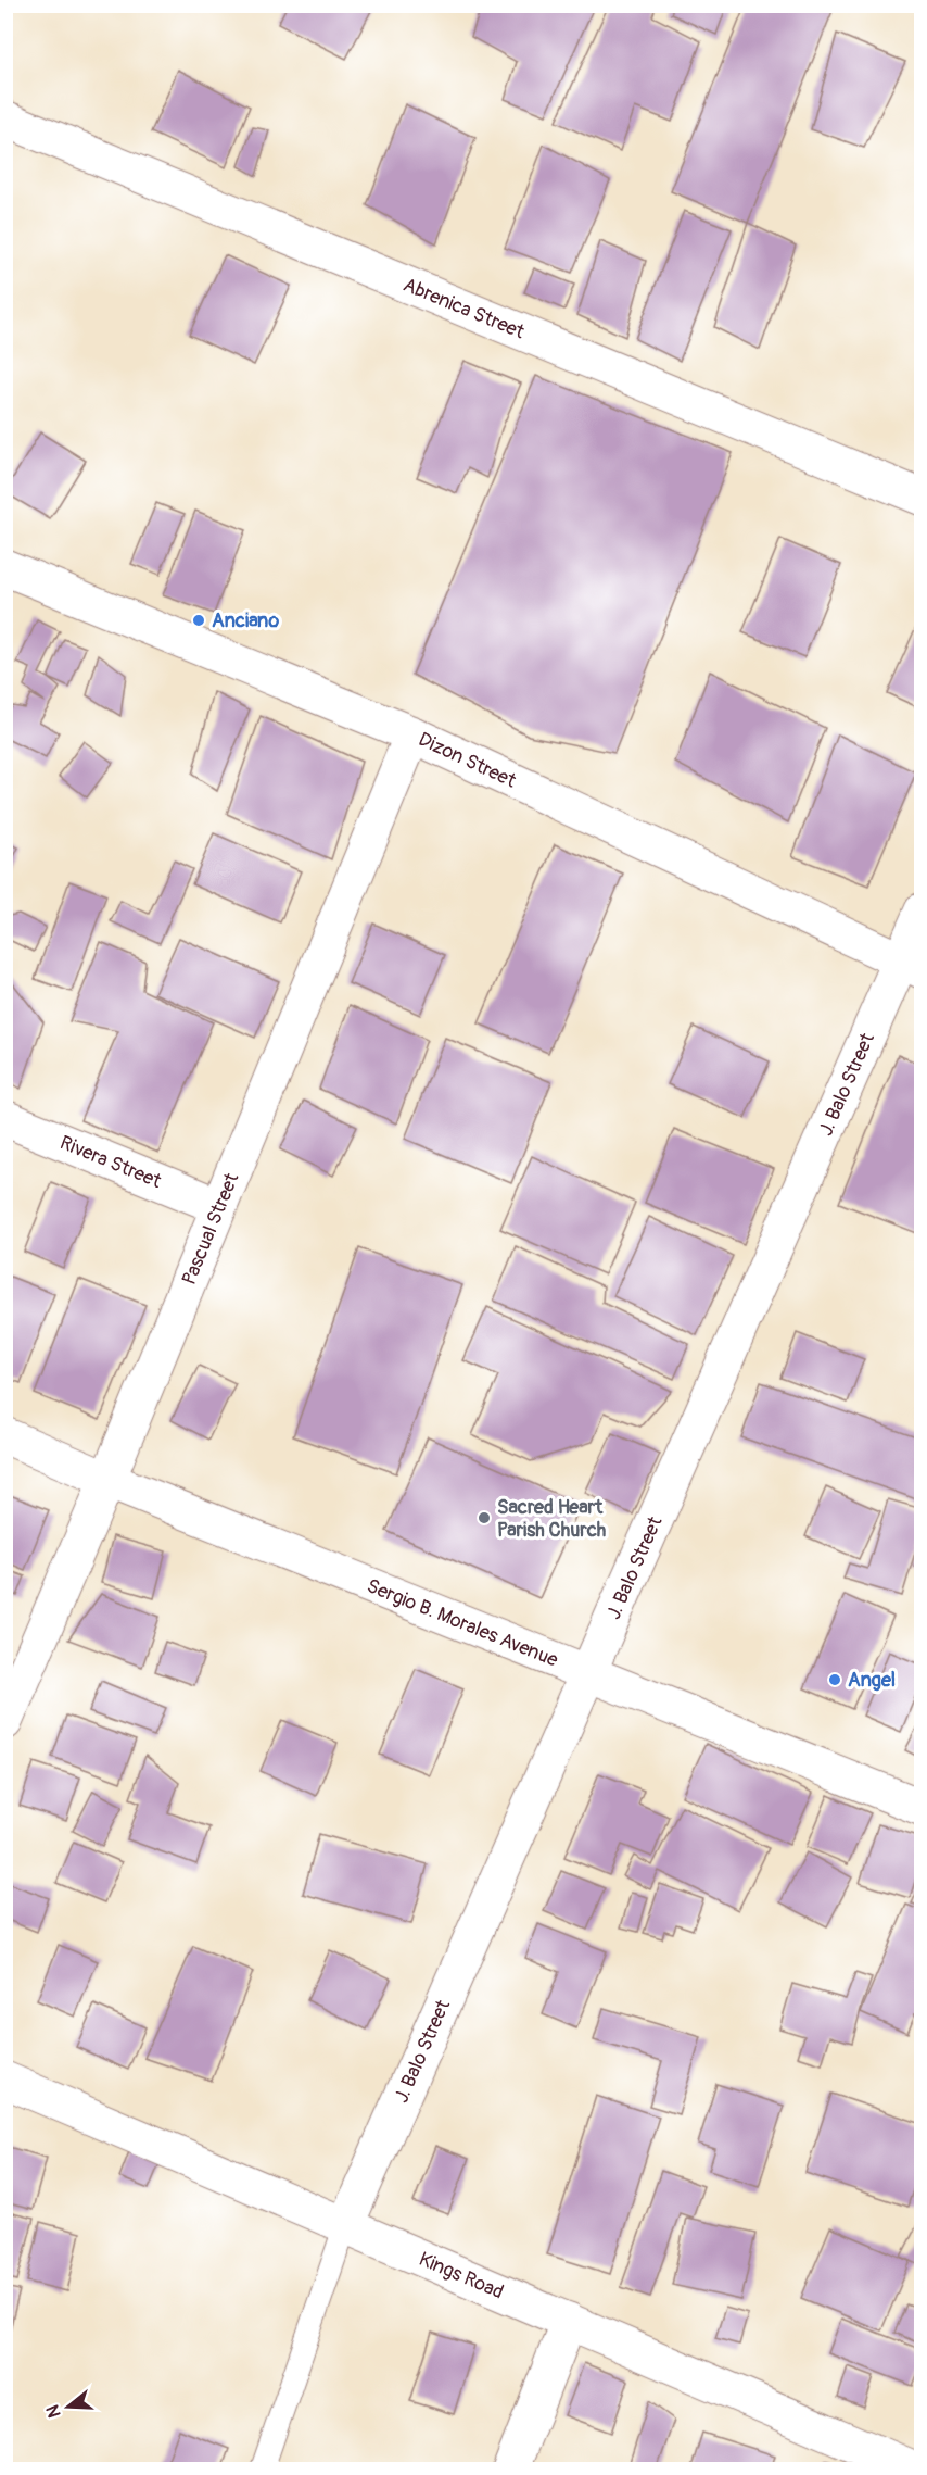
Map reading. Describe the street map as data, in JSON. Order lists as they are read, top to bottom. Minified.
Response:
{"streets":{"street":["Abrenica Street","Dizon Street","J. Balo Street","Rivera Street","Pascual Street","Sergio B. Morales Avenue","Kings Road"]},"crossings":[["Dizon Street","J. Balo Street"],["Dizon Street","Pascual Street"],["J. Balo Street","Sergio B. Morales Avenue"],["J. Balo Street","Kings Road"],["Rivera Street","Pascual Street"],["Pascual Street","Sergio B. Morales Avenue"]],"places":["Anciano","Sacred Heart Parish Church","Angel"],"north":"left"}
